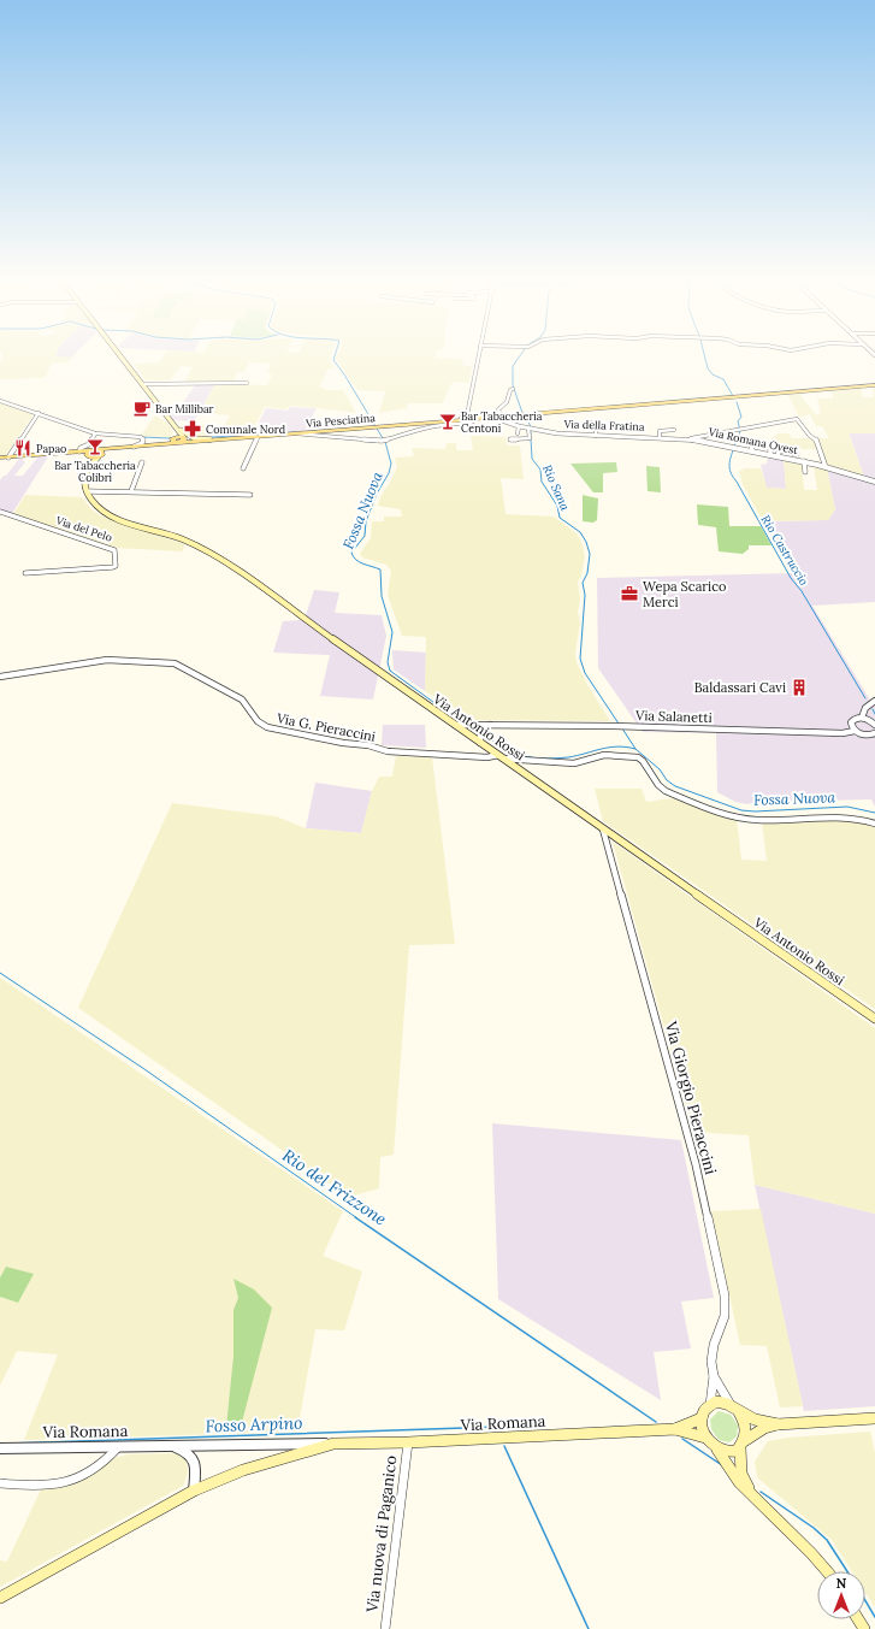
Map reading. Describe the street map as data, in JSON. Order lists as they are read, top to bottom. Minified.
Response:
{"streets":{"main road":["Via Pesciatina","Via Antonio Rossi","Via Romana"],"street":["Via della Fratina","Via Romana Ovest","Via del Pelo","Via Salanetti","Via G. Pieraccini","Via Giorgio Pieraccini","Via nuova di Paganico"]},"crossings":[["Via Pesciatina","Via della Fratina"],["Via della Fratina","Via Romana Ovest"],["Via Salanetti","Via Antonio Rossi"],["Via G. Pieraccini","Via Antonio Rossi"],["Via Antonio Rossi","Via Giorgio Pieraccini"],["Via Romana","Via nuova di Paganico"]],"water":["Rio Sana","Fossa Nuova","Rio Castruccio","Rio del Frizzone","Fosso Arpino"],"places":{"cafe":["Bar Millibar"],"bar":["Bar Tabaccheria Centoni","Bar Tabaccheria Colibrì"],"pharmacy":["Comunale Nord"],"restaurant":["Papao"],"office":["Wepa Scarico Merci"],"building":["Baldassari Cavi"]},"north":"top"}
